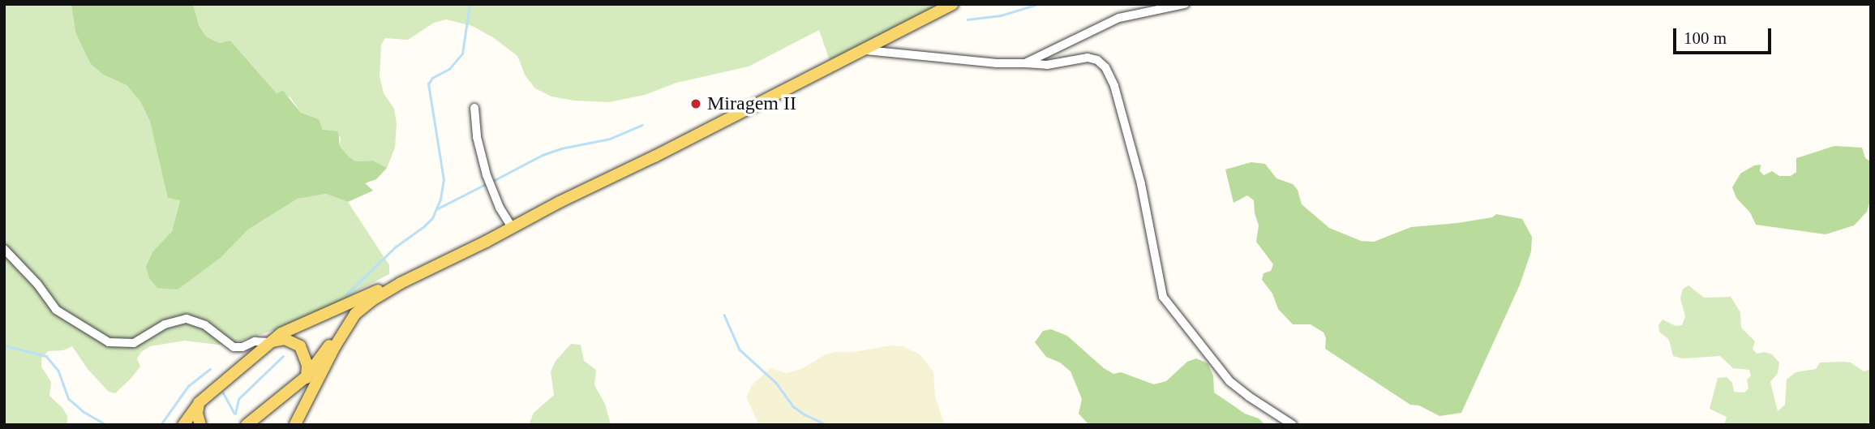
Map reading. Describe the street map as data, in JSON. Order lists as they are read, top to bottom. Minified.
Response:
{"places":["Miragem II"],"scale_bar":"100 m"}
